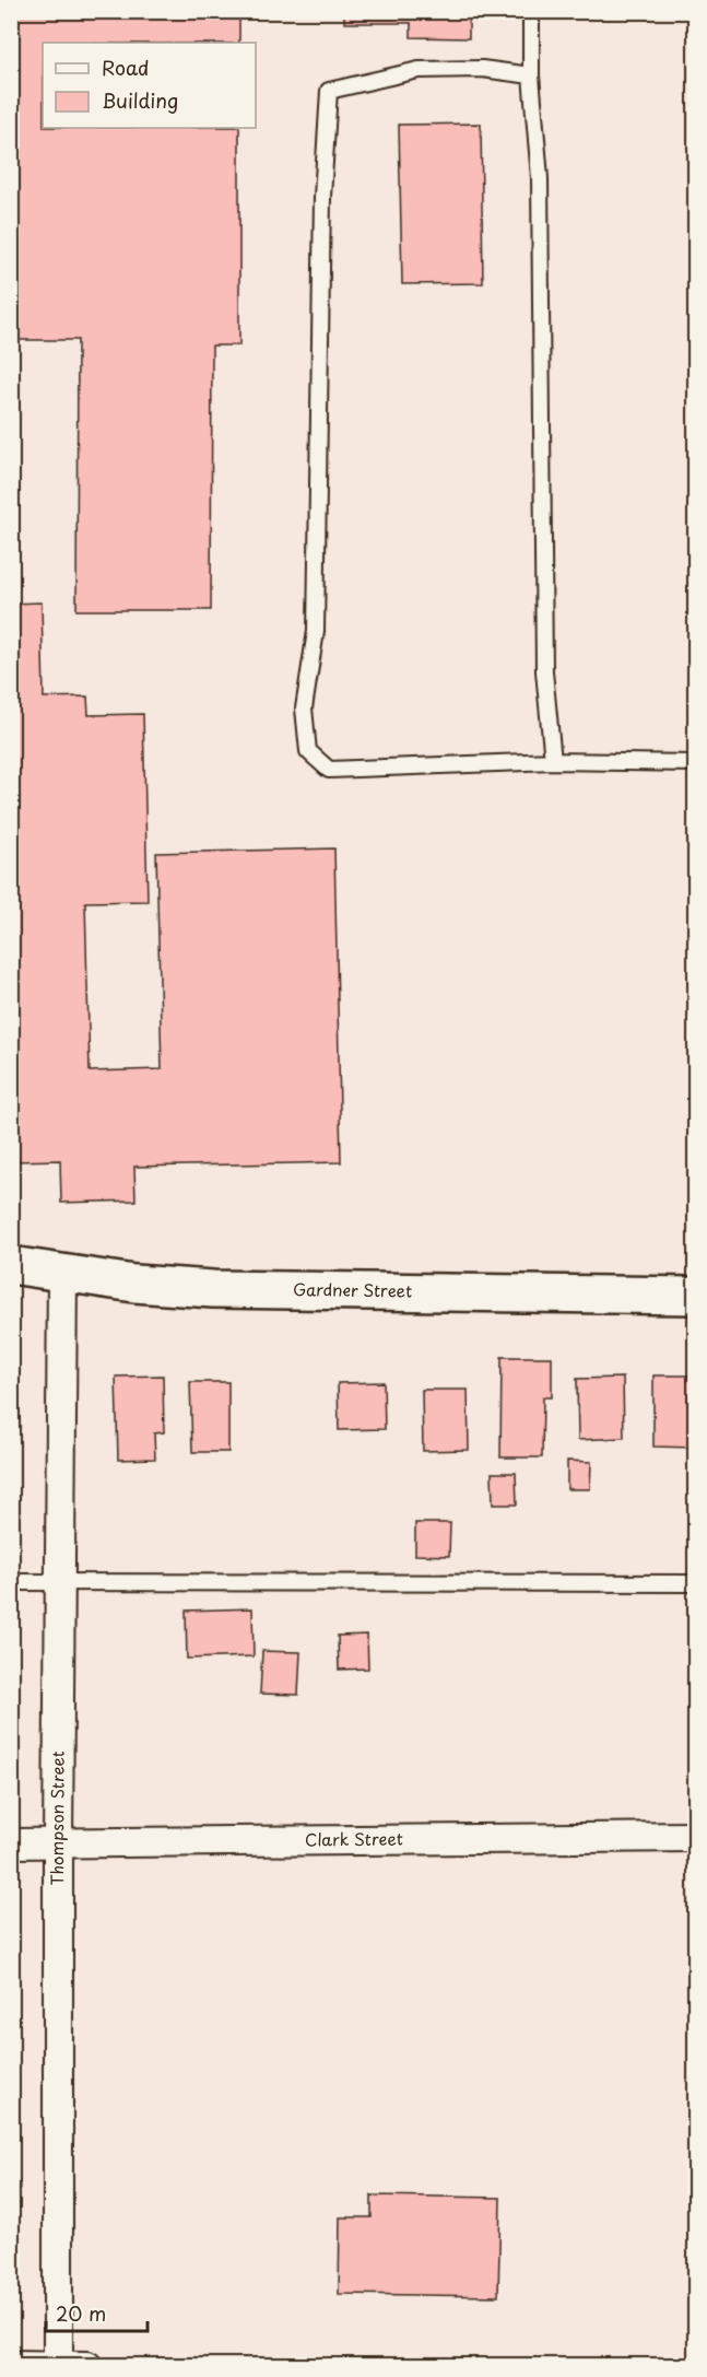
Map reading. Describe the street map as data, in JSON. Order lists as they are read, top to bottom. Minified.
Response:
{"streets":{"main road":["Gardner Street"],"street":["Thompson Street","Clark Street"]},"crossings":[["Gardner Street","Thompson Street"],["Thompson Street","Clark Street"]],"legend":["Road","Building"],"scale_bar":"20 m"}
